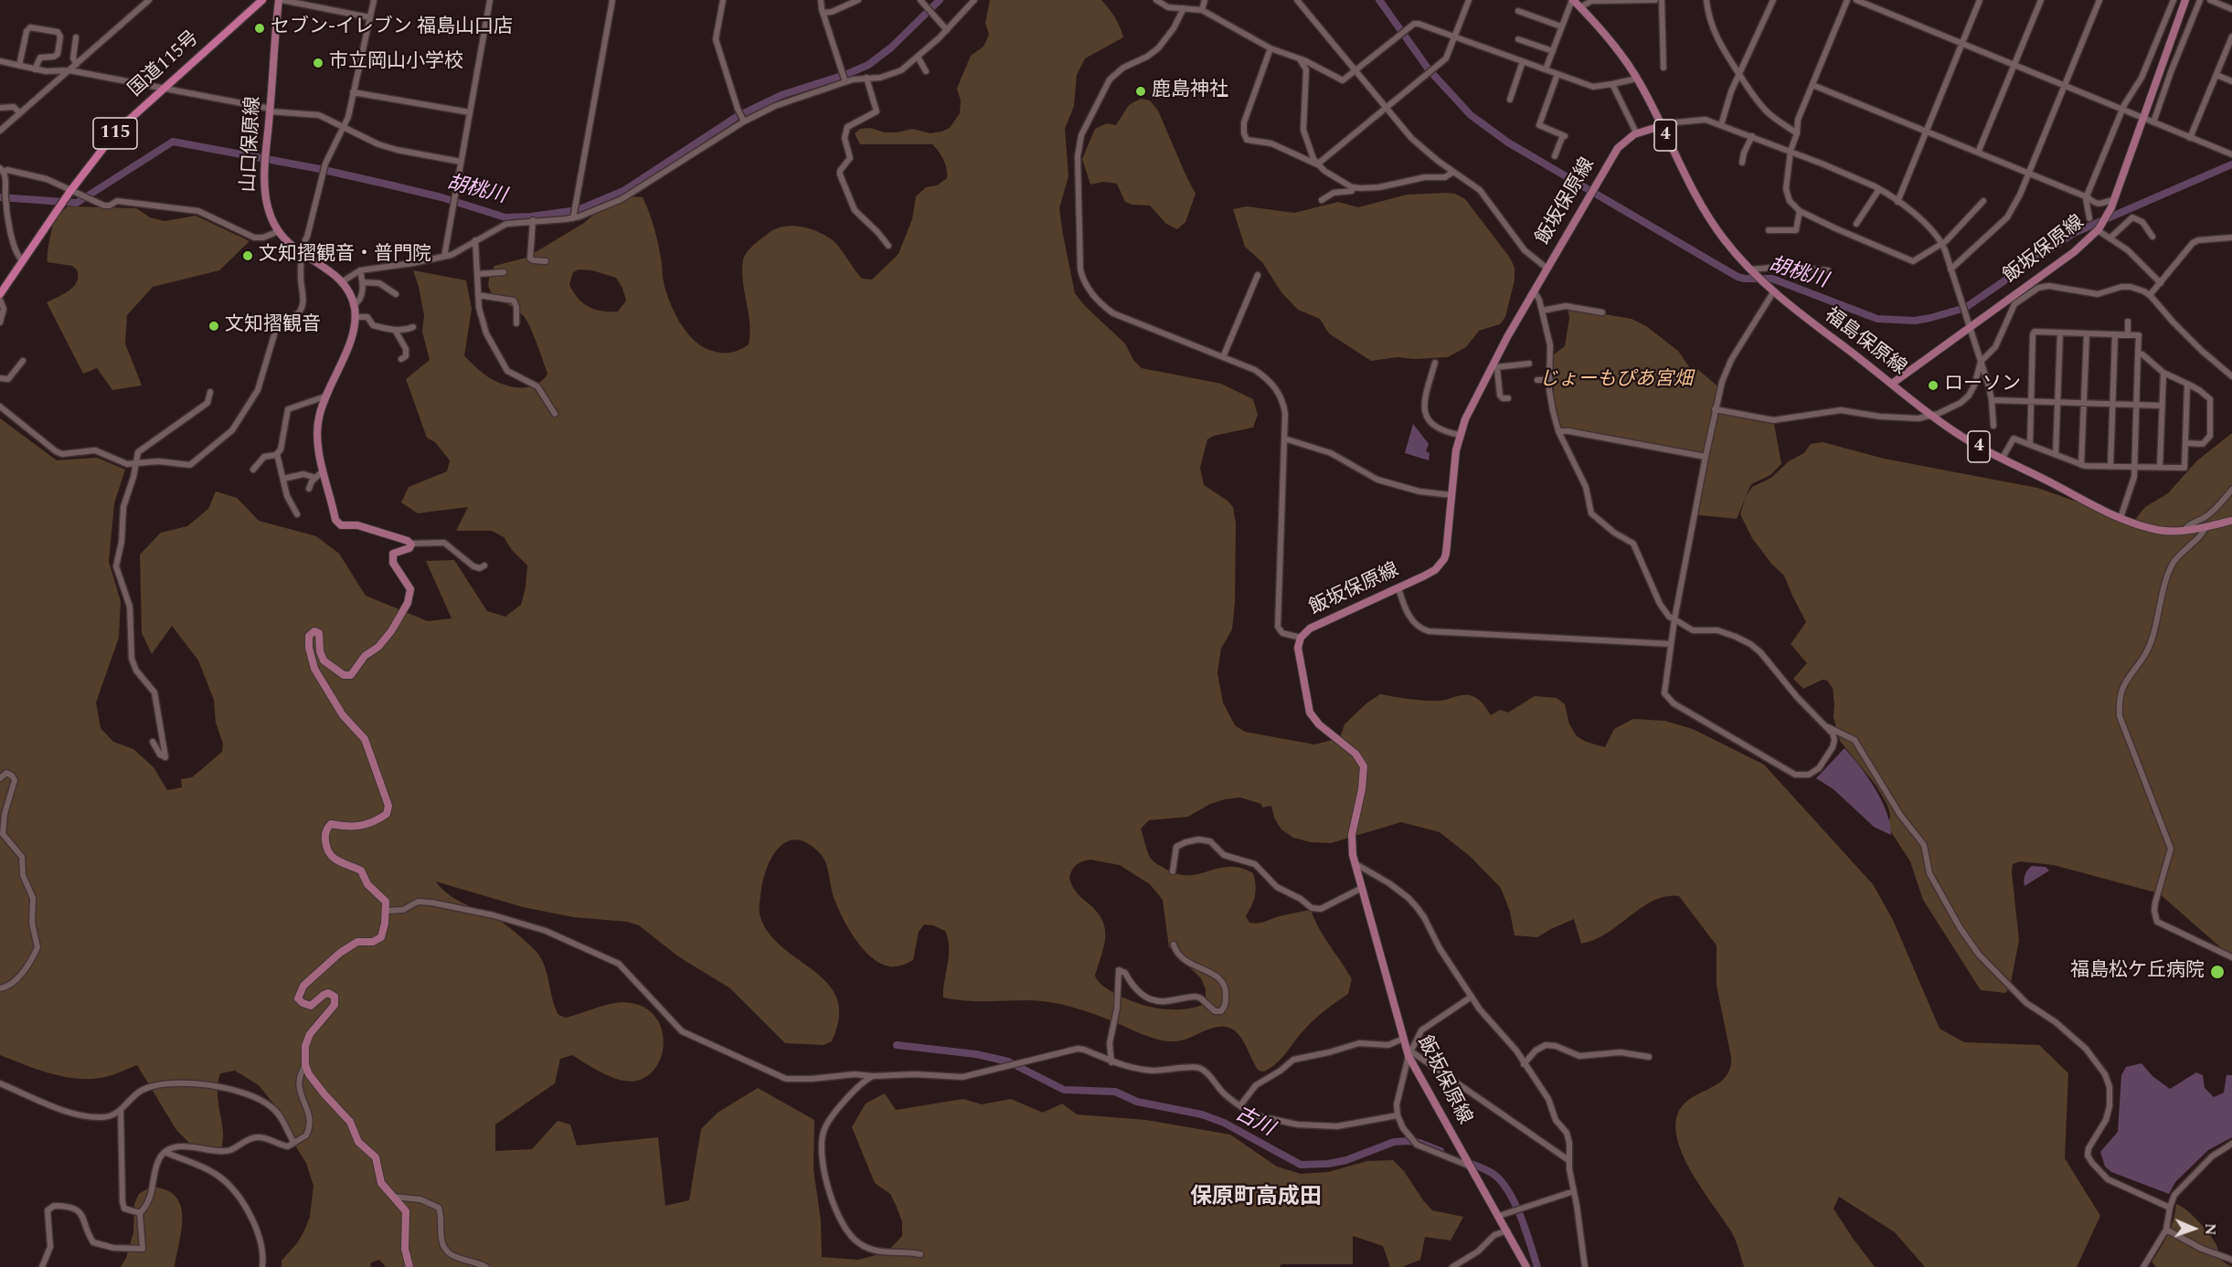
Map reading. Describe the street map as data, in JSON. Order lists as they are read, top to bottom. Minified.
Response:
{"streets":{"highway":["国道115号","115"],"main road":["4","山口保原線","飯坂保原線","福島保原線"]},"crossings":[["飯坂保原線","福島保原線"]],"districts":["保原町高成田"],"water":["胡桃川","古川"],"parks":["じょーもぴあ宮畑"],"places":["セブン-イレブン 福島山口店","市立岡山小学校","鹿島神社","文知摺観音・普門院","文知摺観音","ローソン","福島松ケ丘病院"],"north":"right"}
